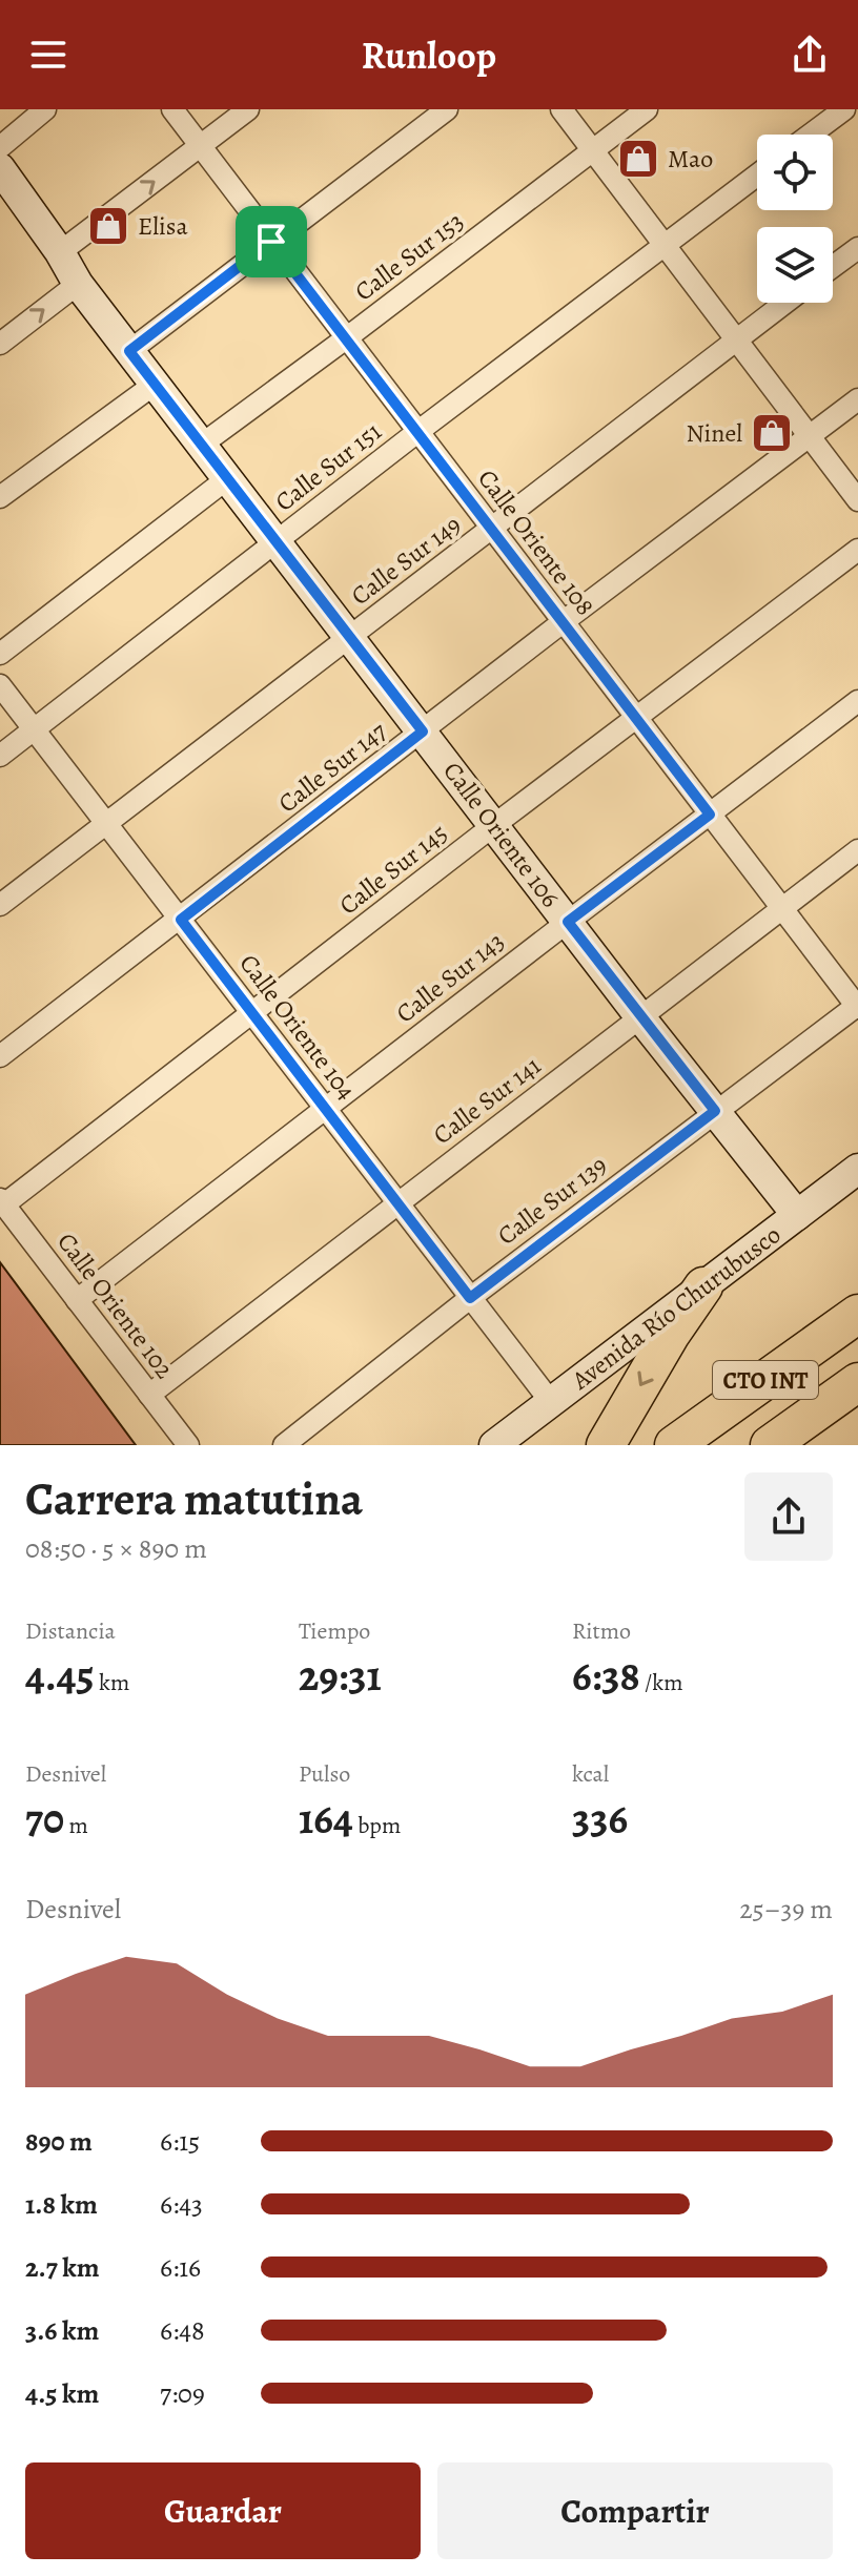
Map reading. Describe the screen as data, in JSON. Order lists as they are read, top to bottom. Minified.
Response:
{"streets":{"highway":["CTO INT"],"street":["Calle Sur 153","Calle Sur 151","Calle Oriente 108","Calle Sur 149","Calle Sur 147","Calle Oriente 106","Calle Sur 145","Calle Sur 143","Calle Oriente 104","Calle Sur 141","Calle Sur 139","Calle Oriente 102","Avenida Río Churubusco"]},"crossings":[["Calle Sur 153","Calle Oriente 108"],["Calle Sur 153","Calle Oriente 106"],["Calle Sur 151","Calle Oriente 108"],["Calle Sur 151","Calle Oriente 106"],["Calle Sur 151","Calle Oriente 104"],["Calle Oriente 108","Calle Sur 149"],["Calle Oriente 108","Calle Sur 147"],["Calle Oriente 108","Calle Sur 145"],["Calle Oriente 108","Calle Sur 143"],["Calle Oriente 108","Calle Sur 141"],["Calle Oriente 108","Calle Sur 139"],["Calle Sur 149","Calle Oriente 106"],["Calle Sur 149","Calle Oriente 104"],["Calle Sur 147","Calle Oriente 106"],["Calle Sur 147","Calle Oriente 104"],["Calle Oriente 106","Calle Sur 145"],["Calle Oriente 106","Calle Sur 143"],["Calle Oriente 106","Calle Sur 141"],["Calle Oriente 106","Calle Sur 139"],["Calle Oriente 106","Avenida Río Churubusco"],["Calle Sur 145","Calle Oriente 104"],["Calle Sur 145","Calle Oriente 102"],["Calle Sur 143","Calle Oriente 104"],["Calle Sur 143","Calle Oriente 102"],["Calle Oriente 104","Calle Sur 141"],["Calle Oriente 104","Calle Sur 139"],["Calle Oriente 104","Avenida Río Churubusco"],["Calle Sur 141","Calle Oriente 102"]],"places":{"shop":["Mao","Elisa","Ninel"]},"page":{"header":"Runloop","heading":["Carrera matutina","08:50 · 5 × 890 m"],"stats":[["Distancia","4.45 km"],["Tiempo","29:31"],["Ritmo","6:38 /km"],["Desnivel","70 m"],["Pulso","164 bpm"],["kcal","336"]],"chart":["Desnivel","25–39 m"],"list":[{"name":"890 m","note":"6:15"},{"name":"1.8 km","note":"6:43"},{"name":"2.7 km","note":"6:16"},{"name":"3.6 km","note":"6:48"},{"name":"4.5 km","note":"7:09"}],"buttons":["Guardar","Compartir"]}}
